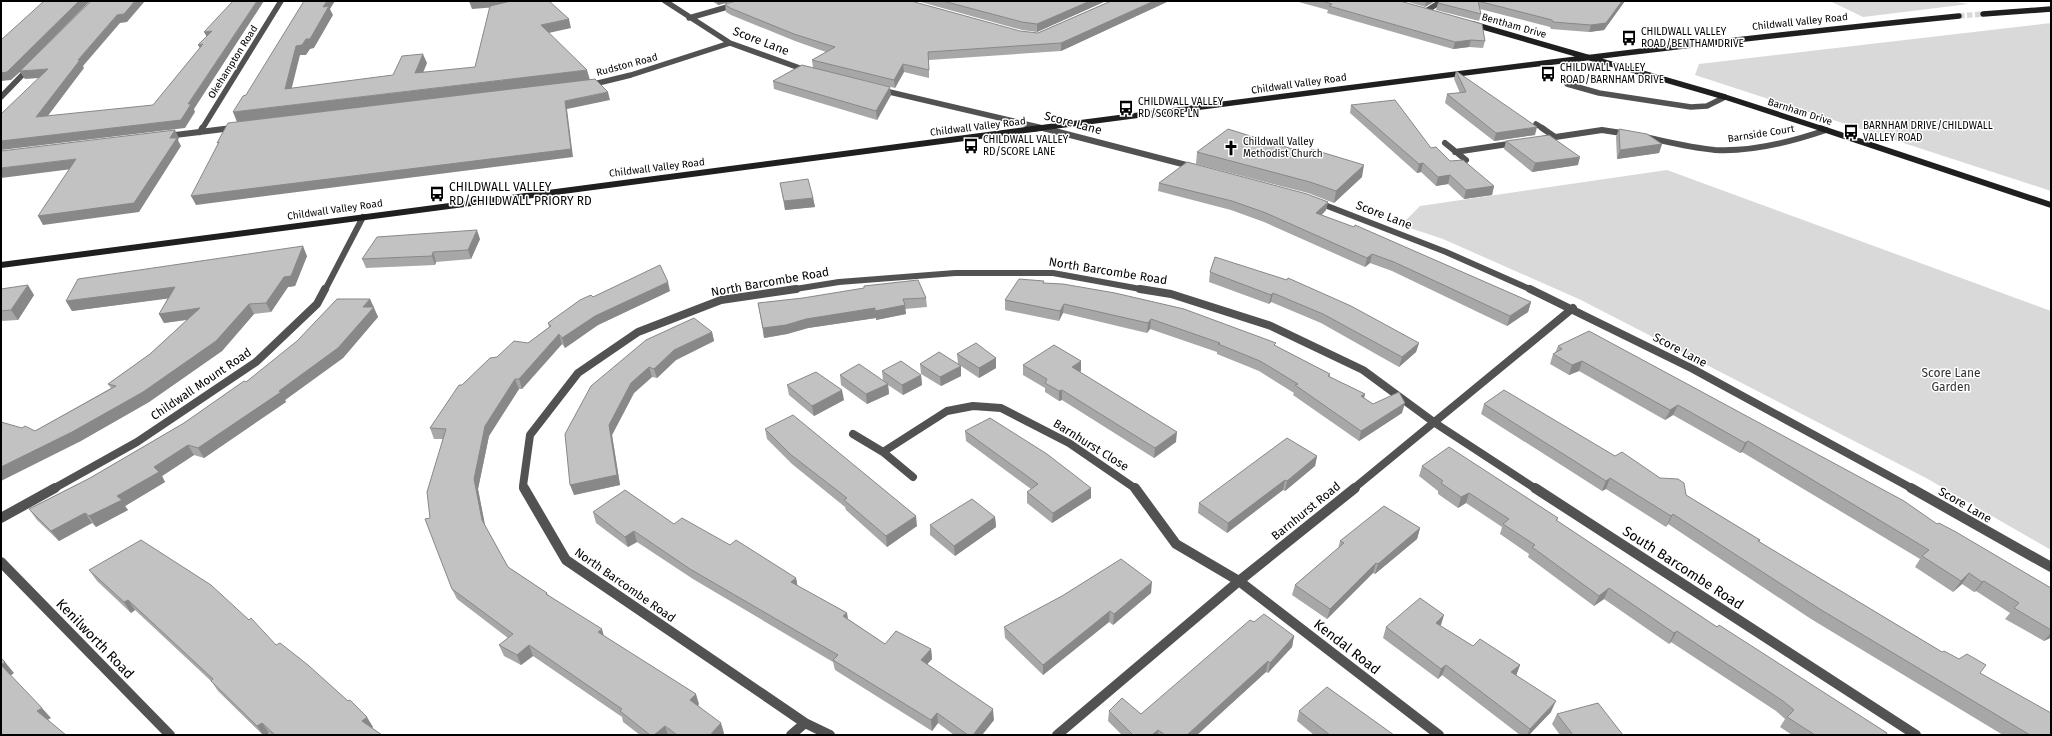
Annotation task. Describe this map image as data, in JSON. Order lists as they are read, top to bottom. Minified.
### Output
{"streets":{"main road":["Childwall Valley Road","Bentham Drive","Barnham Drive"],"street":["Score Lane","Okehampton Road","Rudston Road","Barnside Court","North Barcombe Road","Childwall Mount Road","Barnhurst Close","Barnhurst Road","South Barcombe Road","Kenilworth Road","Kendal Road"]},"crossings":[["Childwall Valley Road","Bentham Drive"],["Childwall Valley Road","Score Lane"],["Childwall Valley Road","Barnham Drive"],["Childwall Valley Road","Childwall Mount Road"],["Bentham Drive","Barnham Drive"],["Score Lane","Rudston Road"],["Score Lane","Barnhurst Road"],["Barnham Drive","Barnside Court"],["North Barcombe Road","Barnhurst Road"],["North Barcombe Road","South Barcombe Road"],["Barnhurst Close","Barnhurst Road"],["Barnhurst Close","Kendal Road"],["Barnhurst Road","South Barcombe Road"],["Barnhurst Road","Kendal Road"]],"parks":["Score Lane Garden"],"places":{"bus stop":["CHILDWALL VALLEY ROAD/BENTHAM DRIVE","CHILDWALL VALLEY ROAD/BARNHAM DRIVE","CHILDWALL VALLEY RD/SCORE LN","BARNHAM DRIVE/CHILDWALL VALLEY ROAD","CHILDWALL VALLEY RD/SCORE LANE","CHILDWALL VALLEY RD/CHILDWALL PRIORY RD"],"church":["Childwall Valley Methodist Church"]}}
